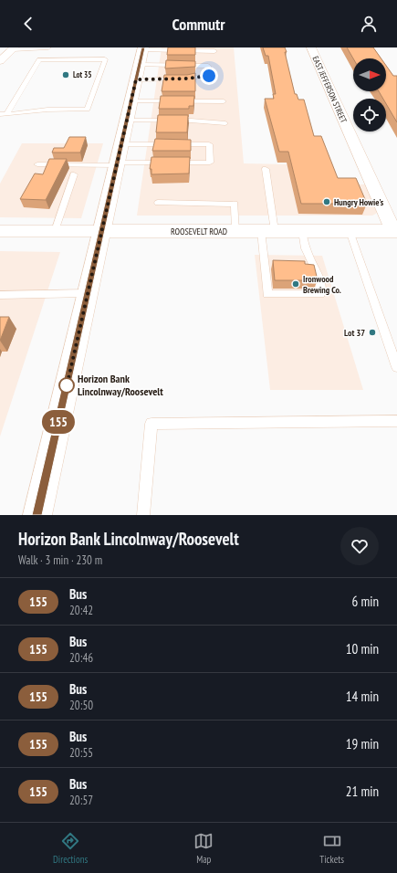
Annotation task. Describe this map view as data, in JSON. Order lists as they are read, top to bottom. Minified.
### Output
{"streets":{"main road":["ROOSEVELT ROAD"],"street":["EAST JEFFERSON STREET"]},"crossings":[["EAST JEFFERSON STREET","ROOSEVELT ROAD"]],"places":["Lot 35","Hungry Howie's","Ironwood Brewing Co.","Lot 37","Horizon Bank Lincolnway/Roosevelt"],"lines":["bus line 155"],"north":"right","page":{"header":"Commutr","on_map":"155","heading":["Horizon Bank Lincolnway/Roosevelt","Walk · 3 min · 230 m"],"list":[{"mark":"155","name":"Bus","note":"20:42","value":"6 min"},{"mark":"155","name":"Bus","note":"20:46","value":"10 min"},{"mark":"155","name":"Bus","note":"20:50","value":"14 min"},{"mark":"155","name":"Bus","note":"20:55","value":"19 min"},{"mark":"155","name":"Bus","note":"20:57","value":"21 min"}],"tabs":["Directions","Map","Tickets"]}}
